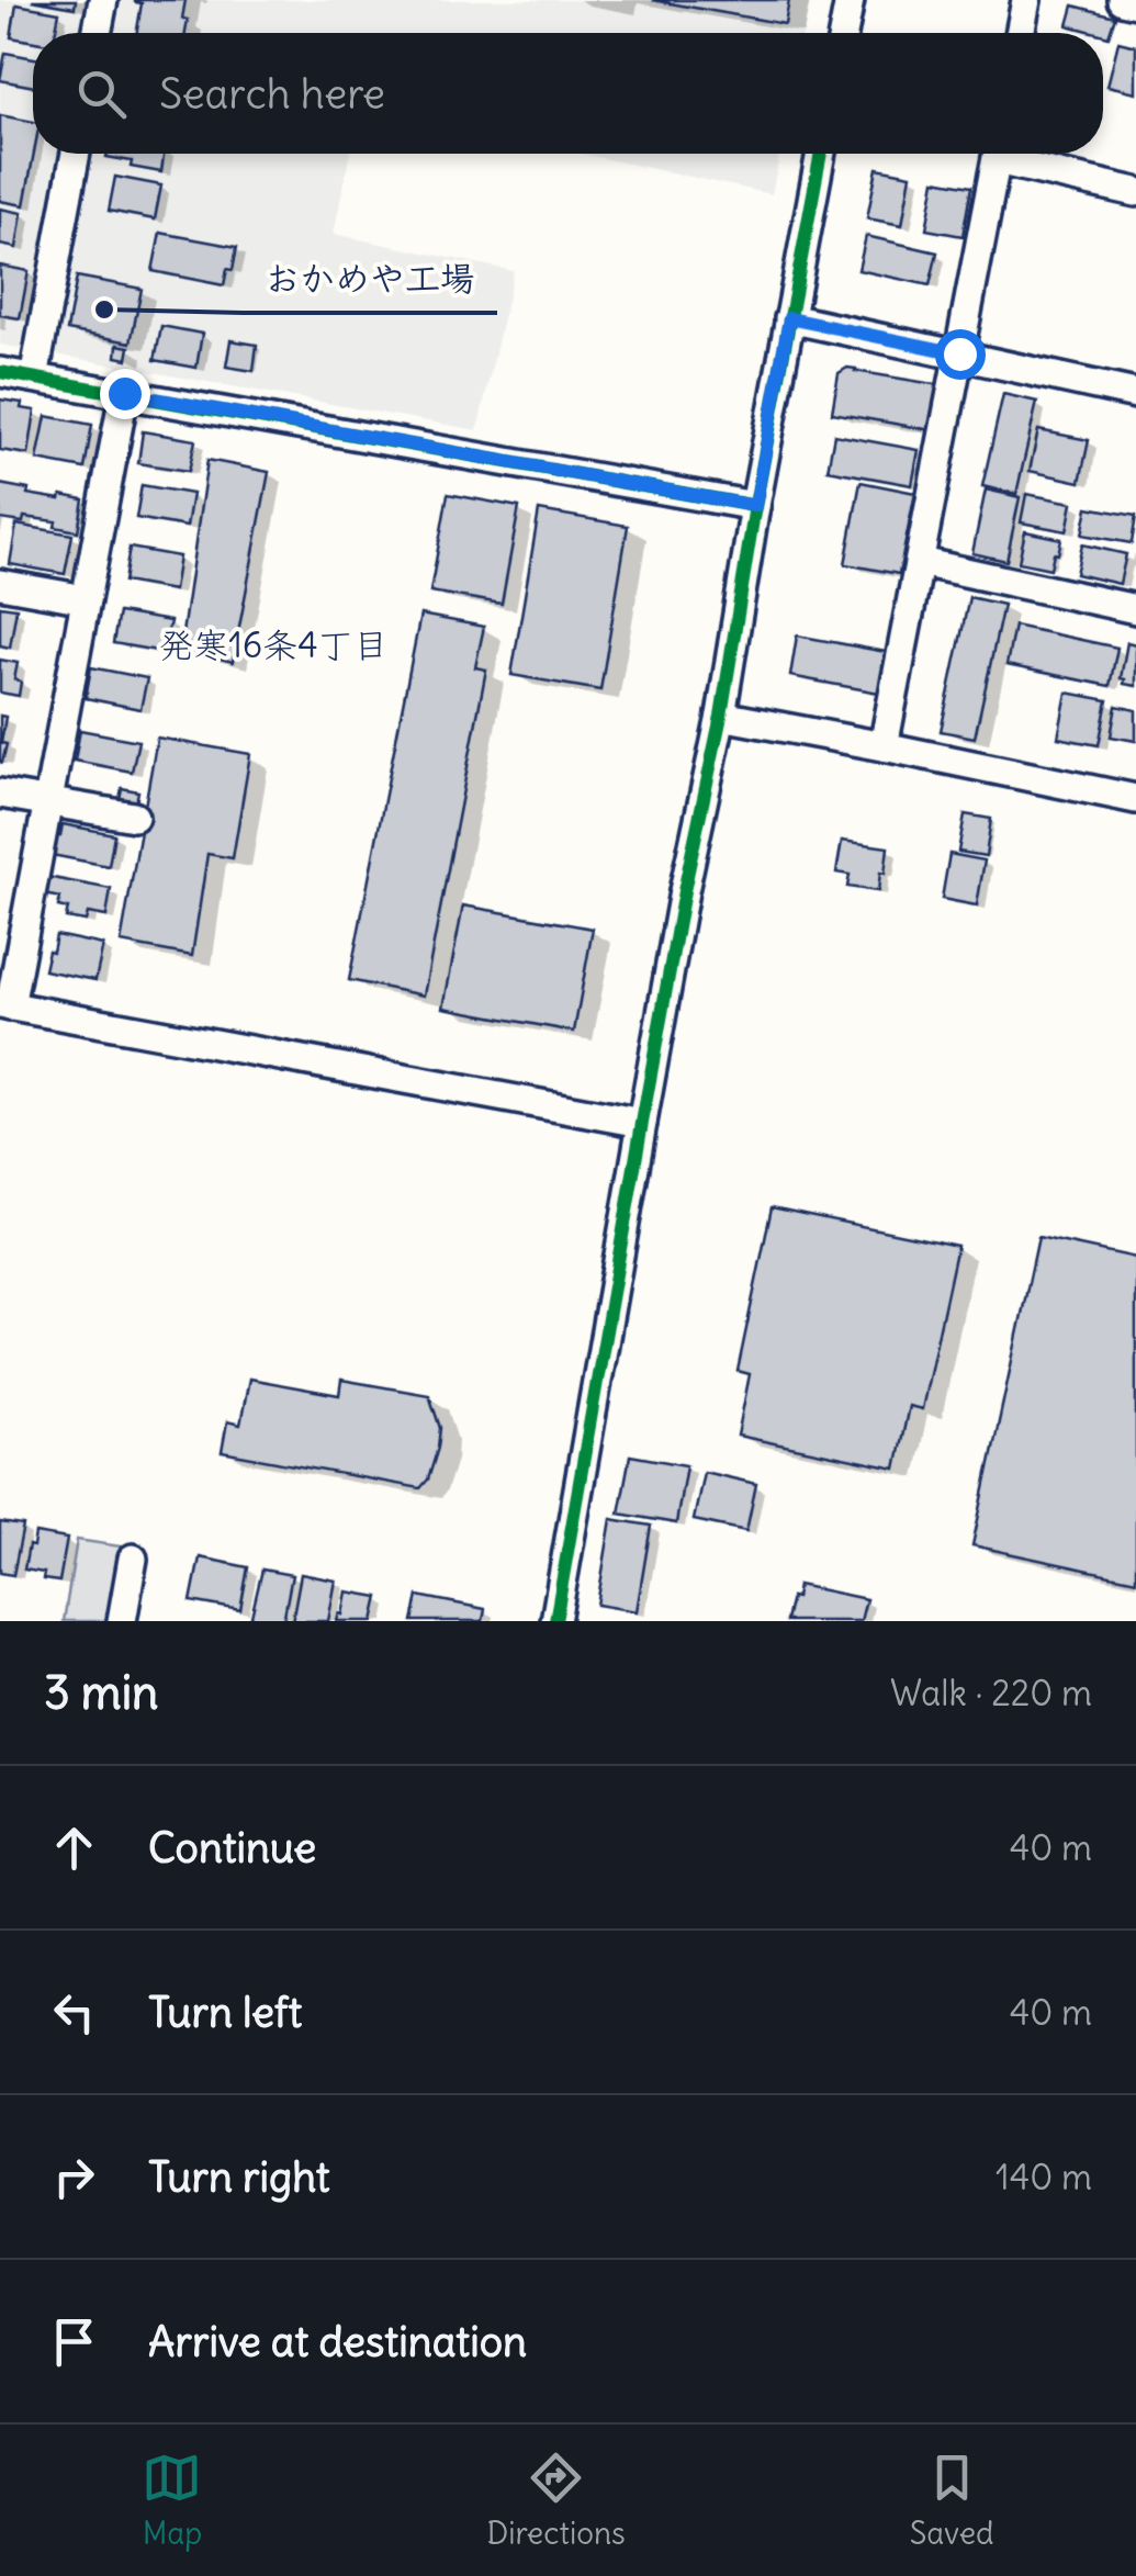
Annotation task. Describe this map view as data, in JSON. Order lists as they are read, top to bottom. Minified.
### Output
{"districts":["発寒16条4丁目"],"places":["おかめや工場"],"page":{"search":"Search here","heading":["3 min","Walk · 220 m"],"list":[["Continue","40 m"],["Turn left","40 m"],["Turn right","140 m"],"Arrive at destination"],"nav":["Map","Directions","Saved"]}}
